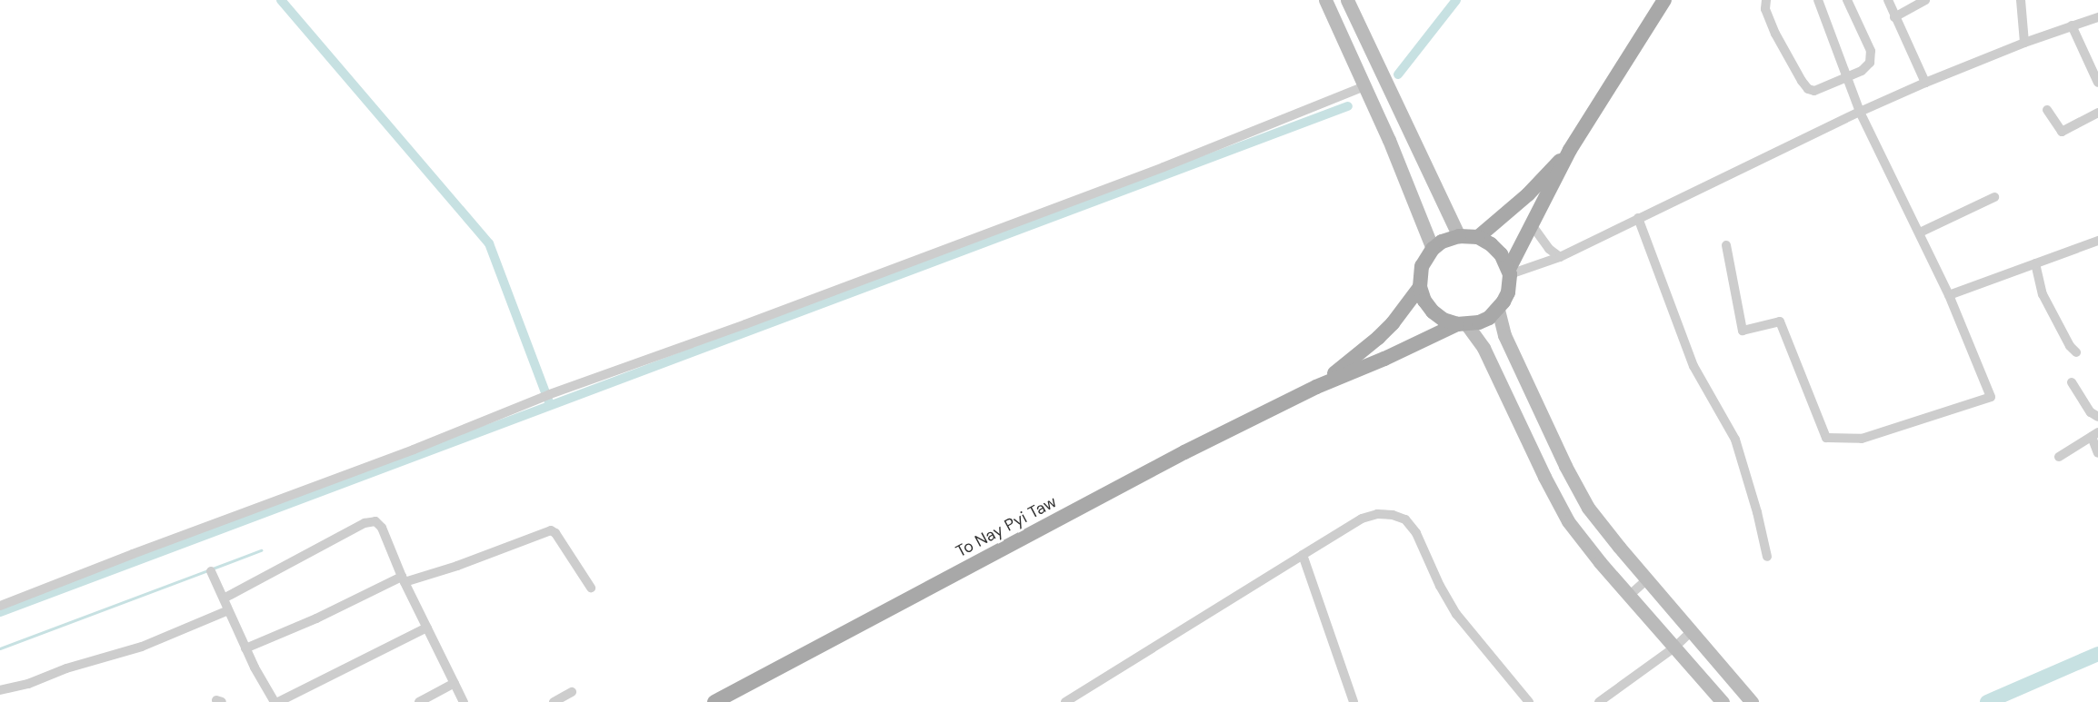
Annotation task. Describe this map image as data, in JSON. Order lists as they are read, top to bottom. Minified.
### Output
{"streets":{"main road":["To Nay Pyi Taw"]}}
